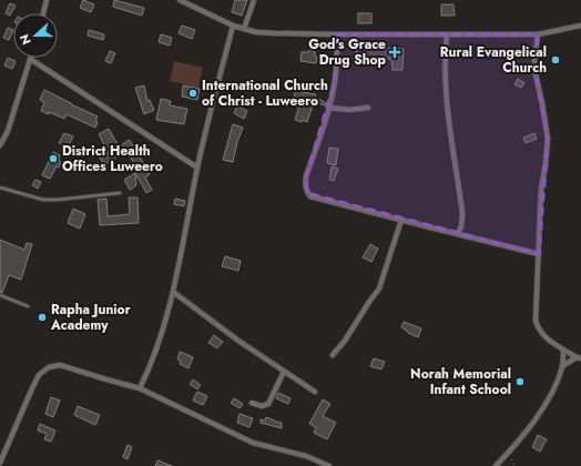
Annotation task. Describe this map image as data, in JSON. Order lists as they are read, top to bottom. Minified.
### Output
{"places":{"health":["God's Grace Drug Shop"],"other":["Rural Evangelical Church","International Church of Christ - Luweero","District Health Offices Luweero","Rapha Junior Academy","Norah Memorial Infant School"]},"north":"left"}
